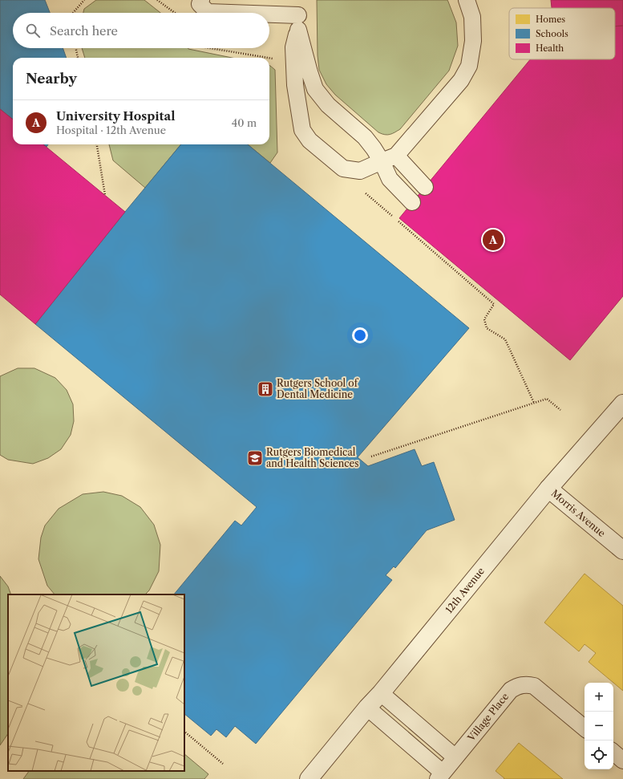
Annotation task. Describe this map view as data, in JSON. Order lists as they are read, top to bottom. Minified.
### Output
{"streets":{"street":["Morris Avenue","12th Avenue"],"lane":["Village Place"]},"crossings":[["Morris Avenue","12th Avenue"],["12th Avenue","Village Place"]],"places":{"building":["Rutgers School of Dental Medicine"],"school or university":["Rutgers Biomedical and Health Sciences"]},"legend":["Homes","Schools","Health"],"page":{"search":"Search here","heading":"Nearby","list":[{"mark":"A","name":"University Hospital","note":"Hospital · 12th Avenue","value":"40 m"}],"pins":"A","map_buttons":["+","−"]}}
